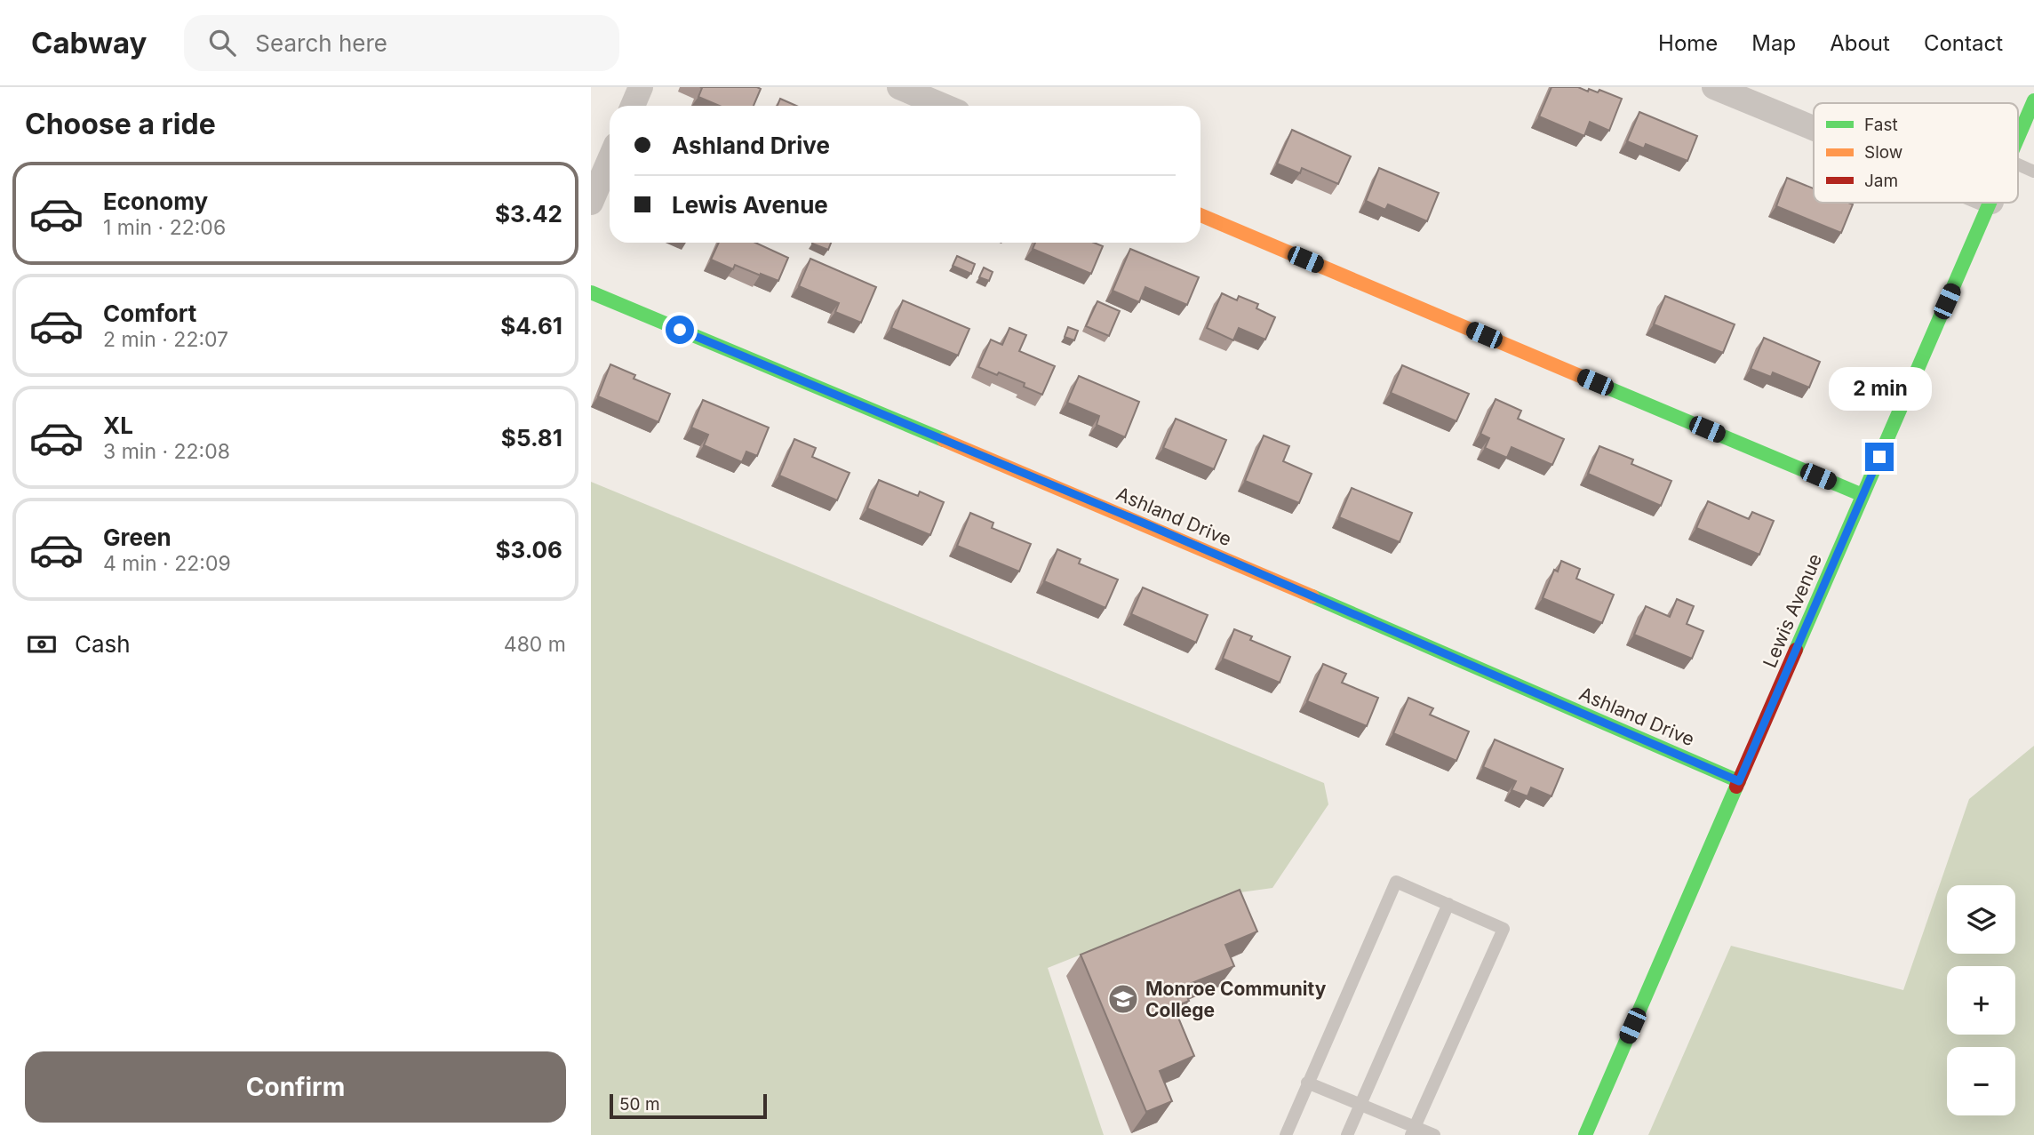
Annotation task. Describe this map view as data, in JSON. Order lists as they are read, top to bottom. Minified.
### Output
{"streets":{"street":["Ashland Drive","Lewis Avenue"]},"crossings":[["Ashland Drive","Lewis Avenue"]],"places":{"school or university":["Monroe Community College"]},"legend":["Fast","Slow","Jam"],"scale_bar":"50 m","page":{"header":"Cabway","search":"Search here","nav":["Home","Map","About","Contact"],"heading":"Choose a ride","banner":["Ashland Drive","Lewis Avenue"],"list":[{"name":"Economy","note":"1 min · 22:06","value":"$3.42"},{"name":"Comfort","note":"2 min · 22:07","value":"$4.61"},{"name":"XL","note":"3 min · 22:08","value":"$5.81"},{"name":"Green","note":"4 min · 22:09","value":"$3.06"}],"bubble":"2 min","pay":["Cash","480 m"],"map_buttons":["+","−"],"buttons":"Confirm","scale":"50 m"}}
